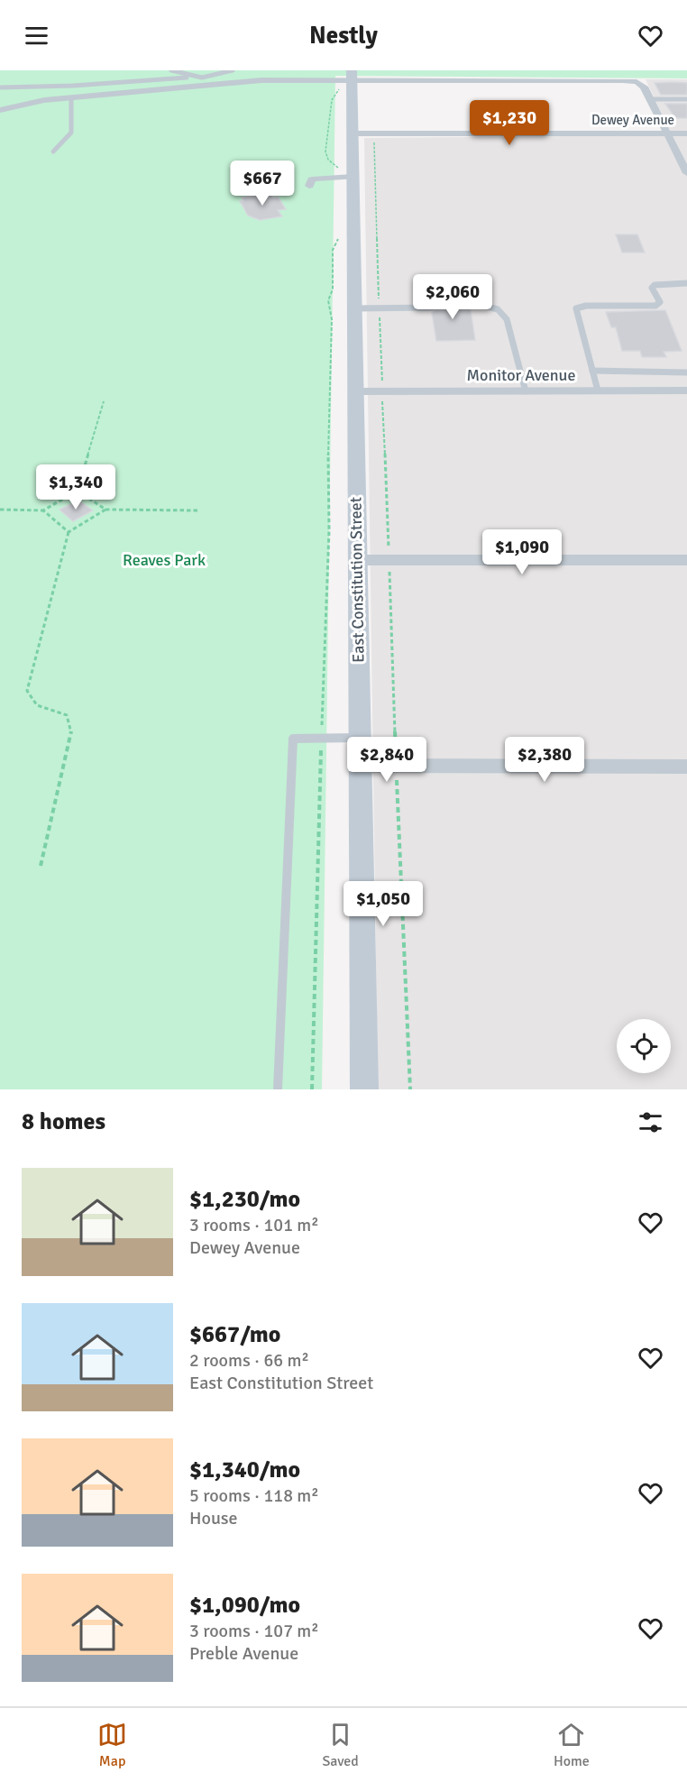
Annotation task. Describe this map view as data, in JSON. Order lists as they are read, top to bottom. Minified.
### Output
{"streets":{"main road":["East Constitution Street"],"street":["Dewey Avenue","Monitor Avenue"]},"crossings":[["Dewey Avenue","East Constitution Street"],["Monitor Avenue","East Constitution Street"]],"parks":["Reaves Park"],"page":{"header":"Nestly","price":["$1,230","$667","$2,060","$1,340","$1,090","$2,840","$2,380","$1,050"],"heading":"8 homes","list":[{"name":"$1,230/mo","note":"3 rooms · 101 m² · Dewey Avenue"},{"name":"$667/mo","note":"2 rooms · 66 m² · East Constitution Street"},{"name":"$1,340/mo","note":"5 rooms · 118 m² · House"},{"name":"$1,090/mo","note":"3 rooms · 107 m² · Preble Avenue"}],"tabs":["Map","Saved","Home"]}}
